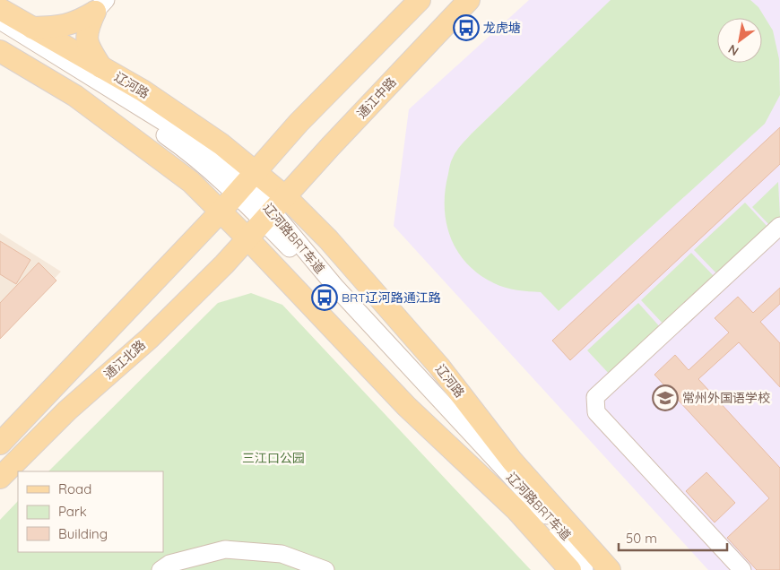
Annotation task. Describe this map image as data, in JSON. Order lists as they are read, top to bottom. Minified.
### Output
{"streets":{"main road":["辽河路","通江中路","通江北路"],"lane":["辽河路BRT车道"]},"crossings":[["辽河路","通江中路"],["辽河路","辽河路BRT车道"],["通江中路","辽河路BRT车道"],["通江中路","通江北路"]],"parks":["三江口公园"],"places":{"bus stop":["龙虎塘","BRT辽河路通江路"],"school or university":["常州外国语学校"]},"legend":["Road","Park","Building"],"scale_bar":"50 m","north":"bottom left"}
